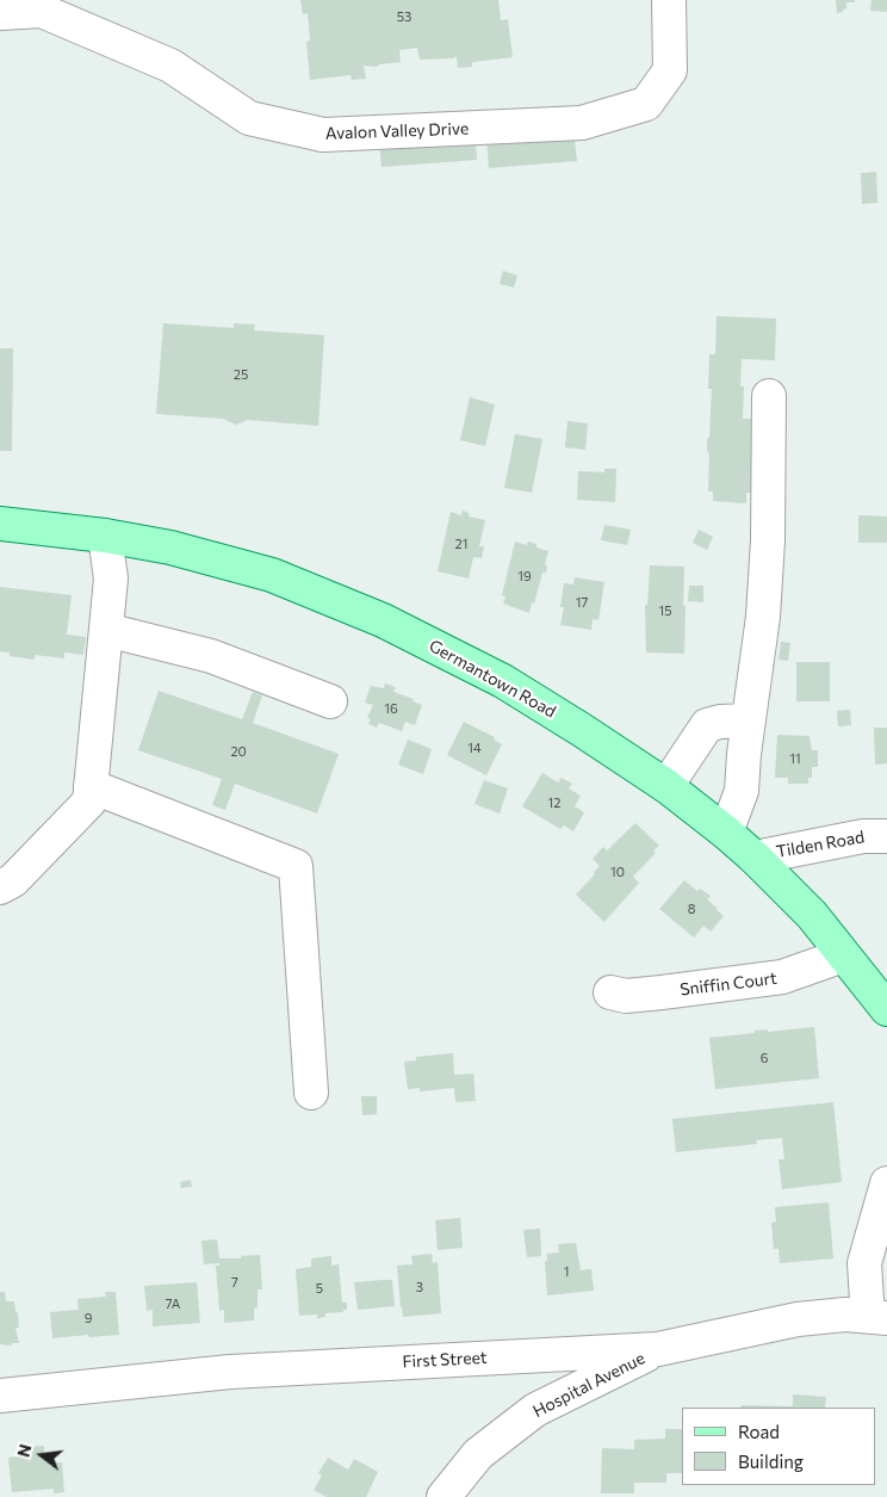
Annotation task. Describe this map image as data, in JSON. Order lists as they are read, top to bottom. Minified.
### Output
{"streets":{"main road":["Germantown Road"],"street":["Avalon Valley Drive","Tilden Road","Sniffin Court","First Street","Hospital Avenue"]},"crossings":[["Germantown Road","Tilden Road"],["Germantown Road","Sniffin Court"],["First Street","Hospital Avenue"]],"house_numbers":["53","25","21","19","17","15","16","14","20","11","12","10","8","6","1","7","3","5","7A","9"],"legend":["Road","Building"],"north":"left"}
